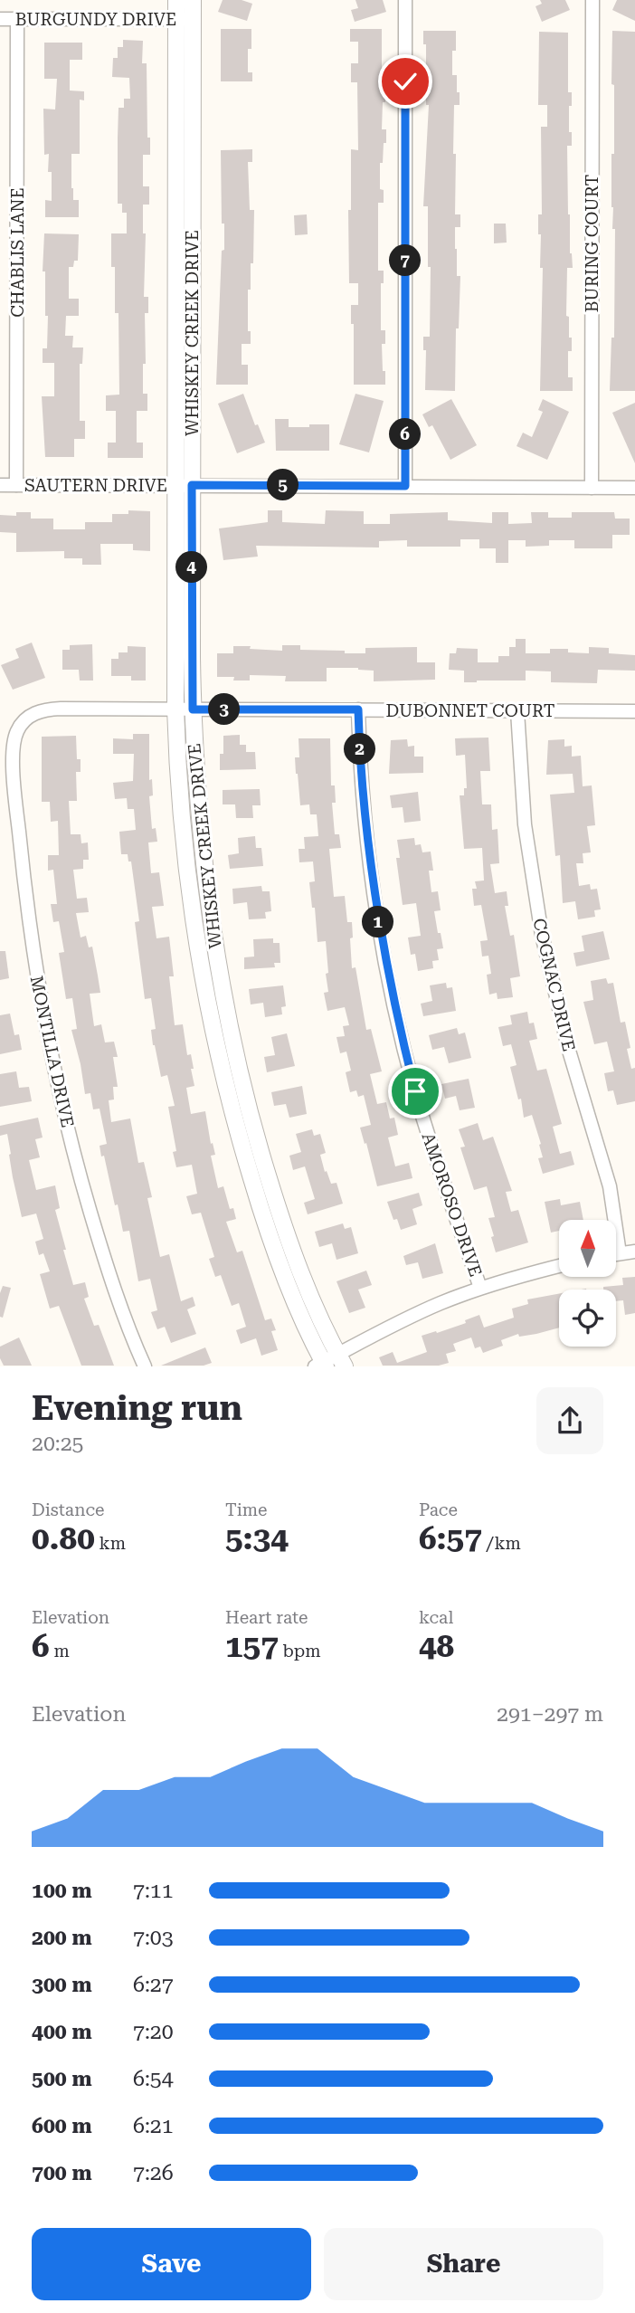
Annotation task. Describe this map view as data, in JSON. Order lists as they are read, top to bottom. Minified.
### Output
{"streets":{"street":["BURGUNDY DRIVE","BURING COURT","CHABLIS LANE","WHISKEY CREEK DRIVE","SAUTERN DRIVE","DUBONNET COURT","COGNAC DRIVE","MONTILLA DRIVE","AMOROSO DRIVE"]},"crossings":[["BURGUNDY DRIVE","CHABLIS LANE"],["BURGUNDY DRIVE","WHISKEY CREEK DRIVE"],["BURING COURT","SAUTERN DRIVE"],["CHABLIS LANE","SAUTERN DRIVE"],["WHISKEY CREEK DRIVE","SAUTERN DRIVE"],["WHISKEY CREEK DRIVE","DUBONNET COURT"],["DUBONNET COURT","COGNAC DRIVE"],["DUBONNET COURT","MONTILLA DRIVE"],["DUBONNET COURT","AMOROSO DRIVE"]],"north":"top","page":{"pins":["7","6","5","4","3","2","1"],"heading":["Evening run","20:25"],"stats":[["Distance","0.80 km"],["Time","5:34"],["Pace","6:57 /km"],["Elevation","6 m"],["Heart rate","157 bpm"],["kcal","48"]],"chart":["Elevation","291–297 m"],"list":[{"name":"100 m","note":"7:11"},{"name":"200 m","note":"7:03"},{"name":"300 m","note":"6:27"},{"name":"400 m","note":"7:20"},{"name":"500 m","note":"6:54"},{"name":"600 m","note":"6:21"},{"name":"700 m","note":"7:26"}],"buttons":["Save","Share"]}}
